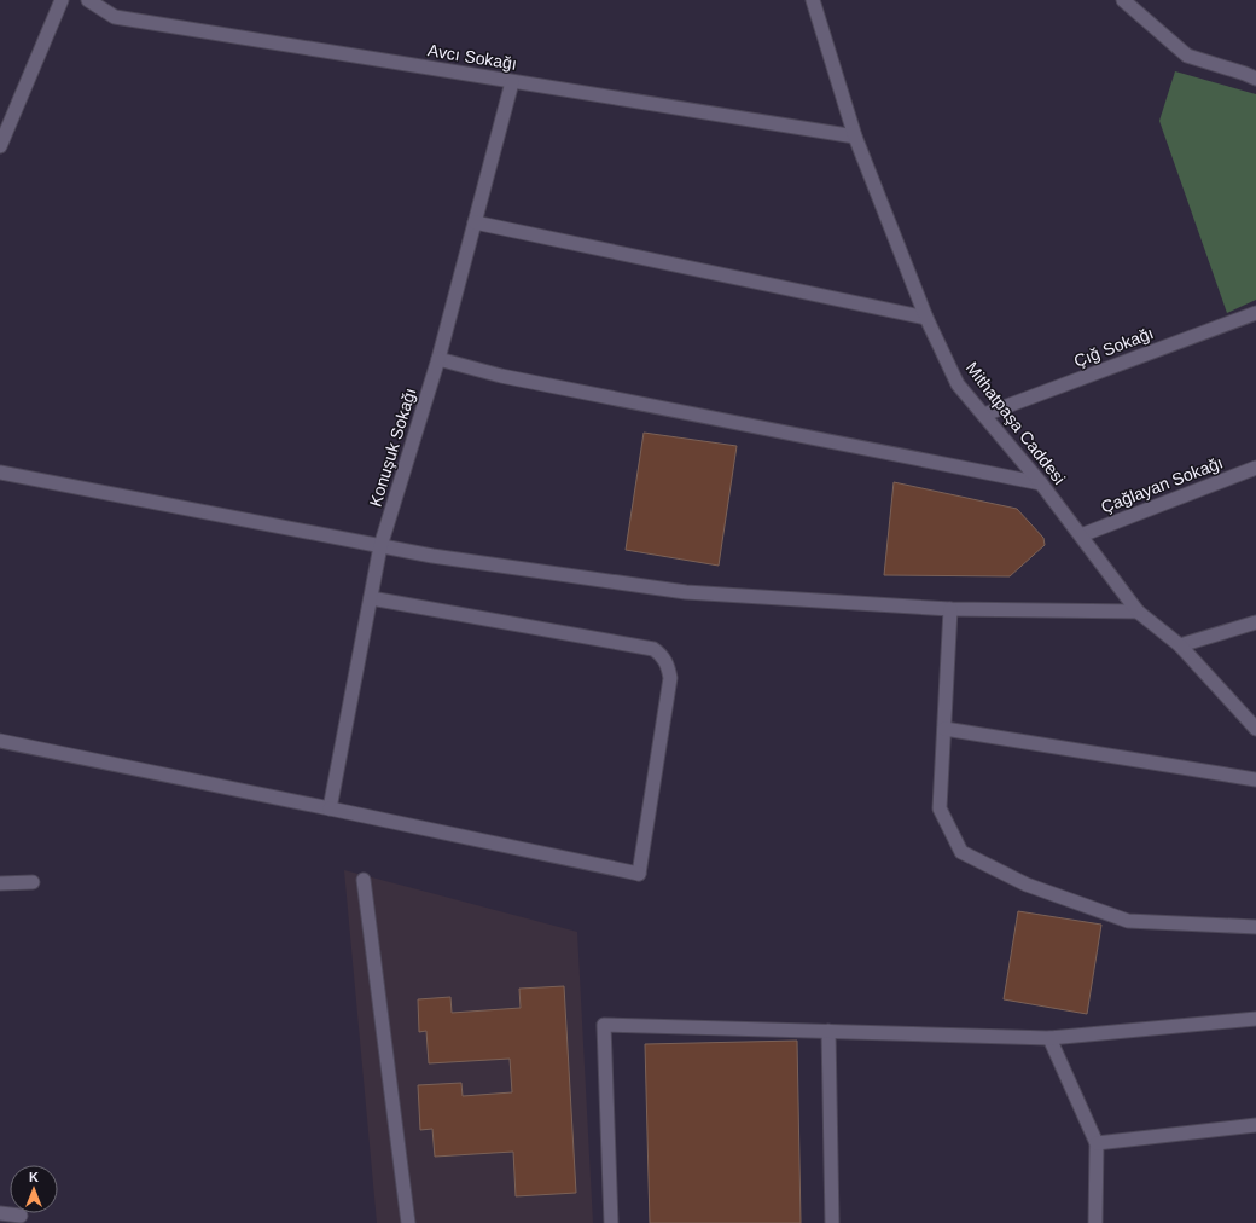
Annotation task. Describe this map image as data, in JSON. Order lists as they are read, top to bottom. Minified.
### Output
{"streets":{"street":["Avcı Sokağı","Çığ Sokağı","Mithatpaşa Caddesi","Konuşuk Sokağı","Çağlayan Sokağı"]},"crossings":[["Avcı Sokağı","Mithatpaşa Caddesi"],["Avcı Sokağı","Konuşuk Sokağı"],["Çığ Sokağı","Mithatpaşa Caddesi"],["Mithatpaşa Caddesi","Çağlayan Sokağı"]],"north":"top"}
